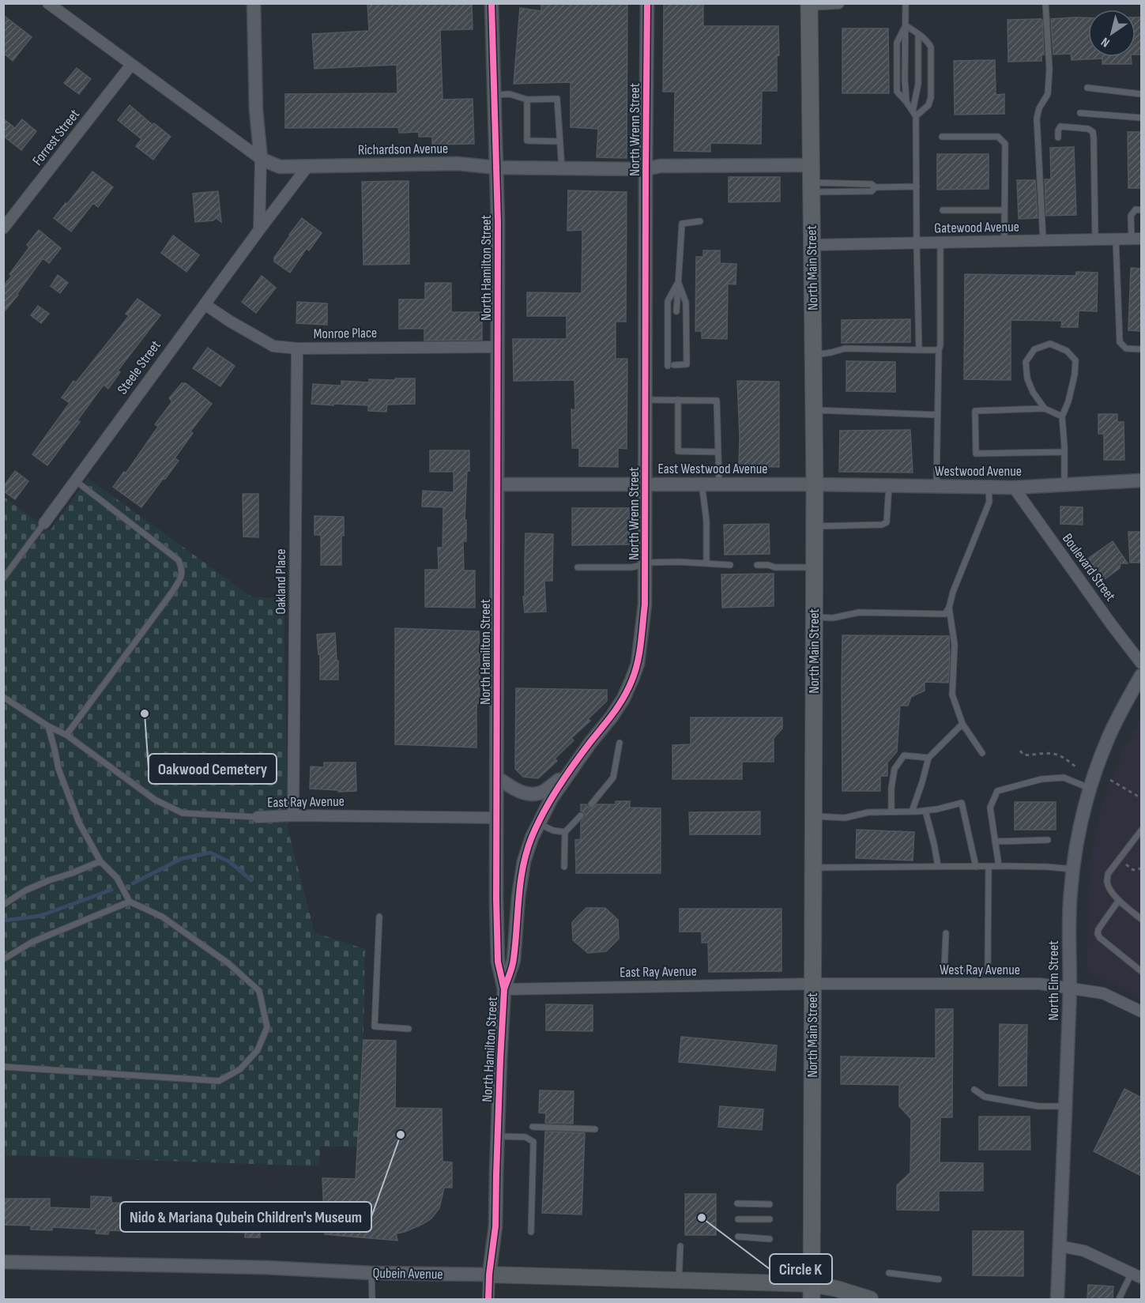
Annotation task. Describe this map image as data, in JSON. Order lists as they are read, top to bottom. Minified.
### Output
{"streets":{"main road":["North Main Street","Qubein Avenue"],"street":["North Wrenn Street","Forrest Street","Richardson Avenue","Gatewood Avenue","North Hamilton Street","Monroe Place","Steele Street","East Westwood Avenue","Westwood Avenue","Boulevard Street","Oakland Place","East Ray Avenue","West Ray Avenue","North Elm Street"]},"crossings":[["North Wrenn Street","Richardson Avenue"],["North Wrenn Street","North Hamilton Street"],["North Wrenn Street","East Westwood Avenue"],["North Wrenn Street","East Ray Avenue"],["Forrest Street","Richardson Avenue"],["Richardson Avenue","North Hamilton Street"],["Richardson Avenue","North Main Street"],["Richardson Avenue","Steele Street"],["Gatewood Avenue","North Main Street"],["North Hamilton Street","Monroe Place"],["North Hamilton Street","East Westwood Avenue"],["North Hamilton Street","East Ray Avenue"],["North Hamilton Street","Qubein Avenue"],["North Main Street","East Westwood Avenue"],["North Main Street","Westwood Avenue"],["North Main Street","East Ray Avenue"],["North Main Street","West Ray Avenue"],["North Main Street","Qubein Avenue"],["Monroe Place","Steele Street"],["Monroe Place","Oakland Place"],["East Westwood Avenue","Westwood Avenue"],["Westwood Avenue","Boulevard Street"],["Oakland Place","East Ray Avenue"],["East Ray Avenue","West Ray Avenue"],["West Ray Avenue","North Elm Street"]],"places":["Oakwood Cemetery","Nido & Mariana Qubein Children's Museum","Circle K"],"north":"bottom left"}
